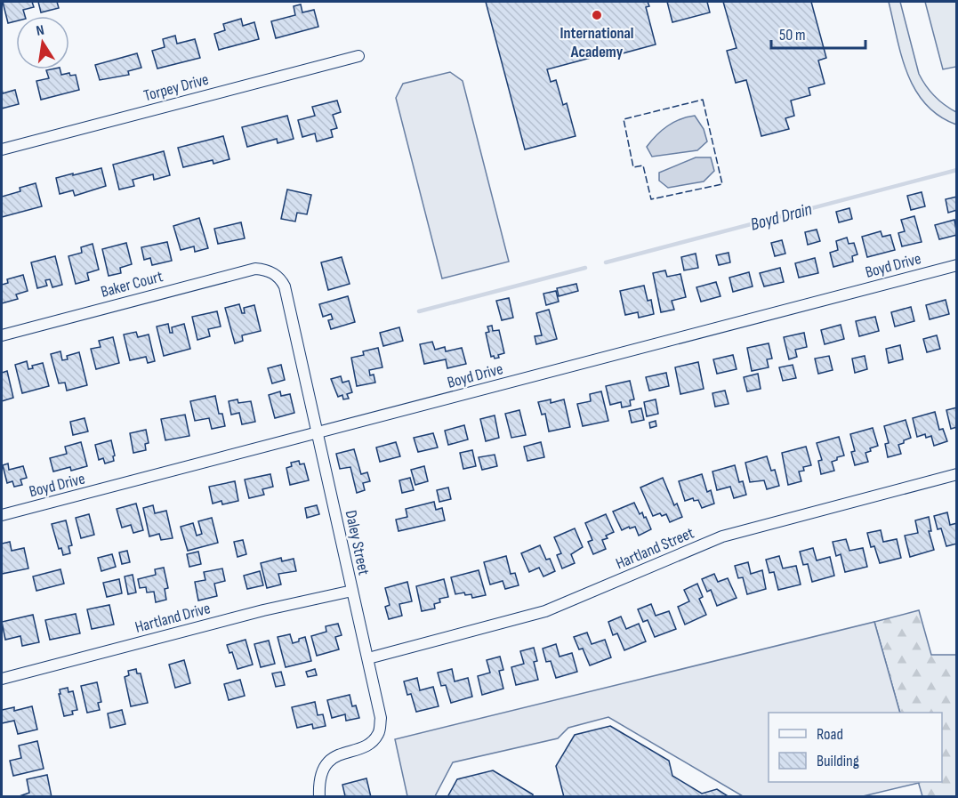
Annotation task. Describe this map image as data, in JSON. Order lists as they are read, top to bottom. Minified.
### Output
{"streets":{"street":["Torpey Drive","Boyd Drive","Baker Court","Daley Street","Hartland Street","Hartland Drive"]},"crossings":[["Boyd Drive","Daley Street"],["Baker Court","Daley Street"],["Daley Street","Hartland Street"],["Daley Street","Hartland Drive"]],"water":["Boyd Drain"],"places":["International Academy"],"legend":["Road","Building"],"scale_bar":"50 m","north":"top"}
